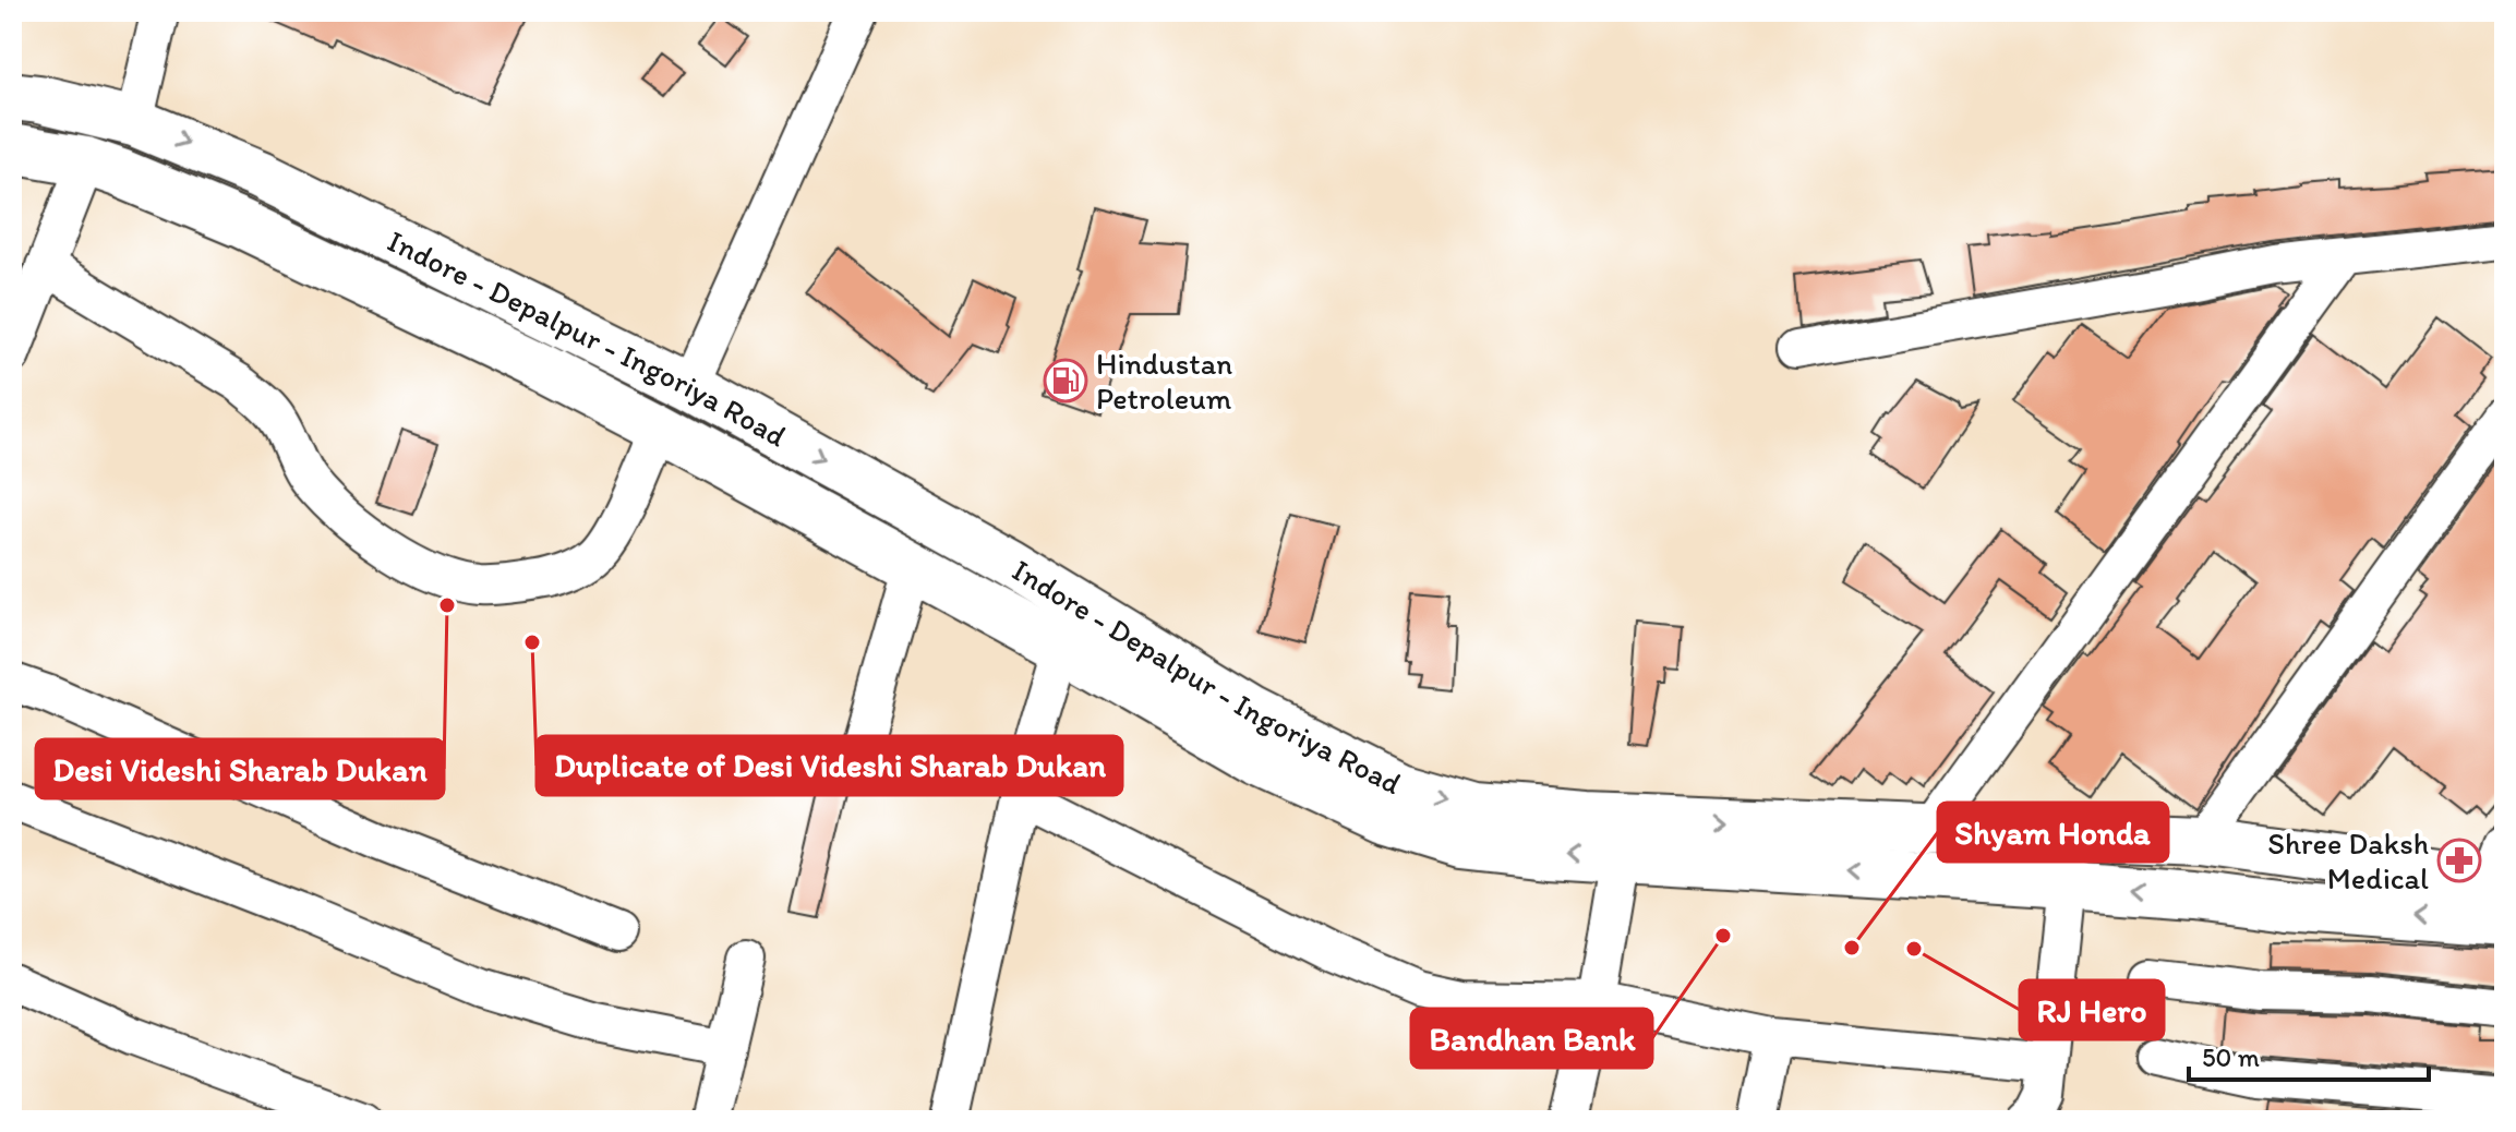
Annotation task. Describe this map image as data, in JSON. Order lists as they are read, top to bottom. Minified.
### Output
{"streets":{"main road":["Indore - Depalpur - Ingoriya Road"]},"places":{"fuel station":["Hindustan Petroleum"],"other":["Desi Videshi Sharab Dukan","Duplicate of Desi Videshi Sharab Dukan","Bandhan Bank","Shyam Honda","RJ Hero"],"pharmacy":["Shree Daksh Medical"]},"scale_bar":"50 m"}
